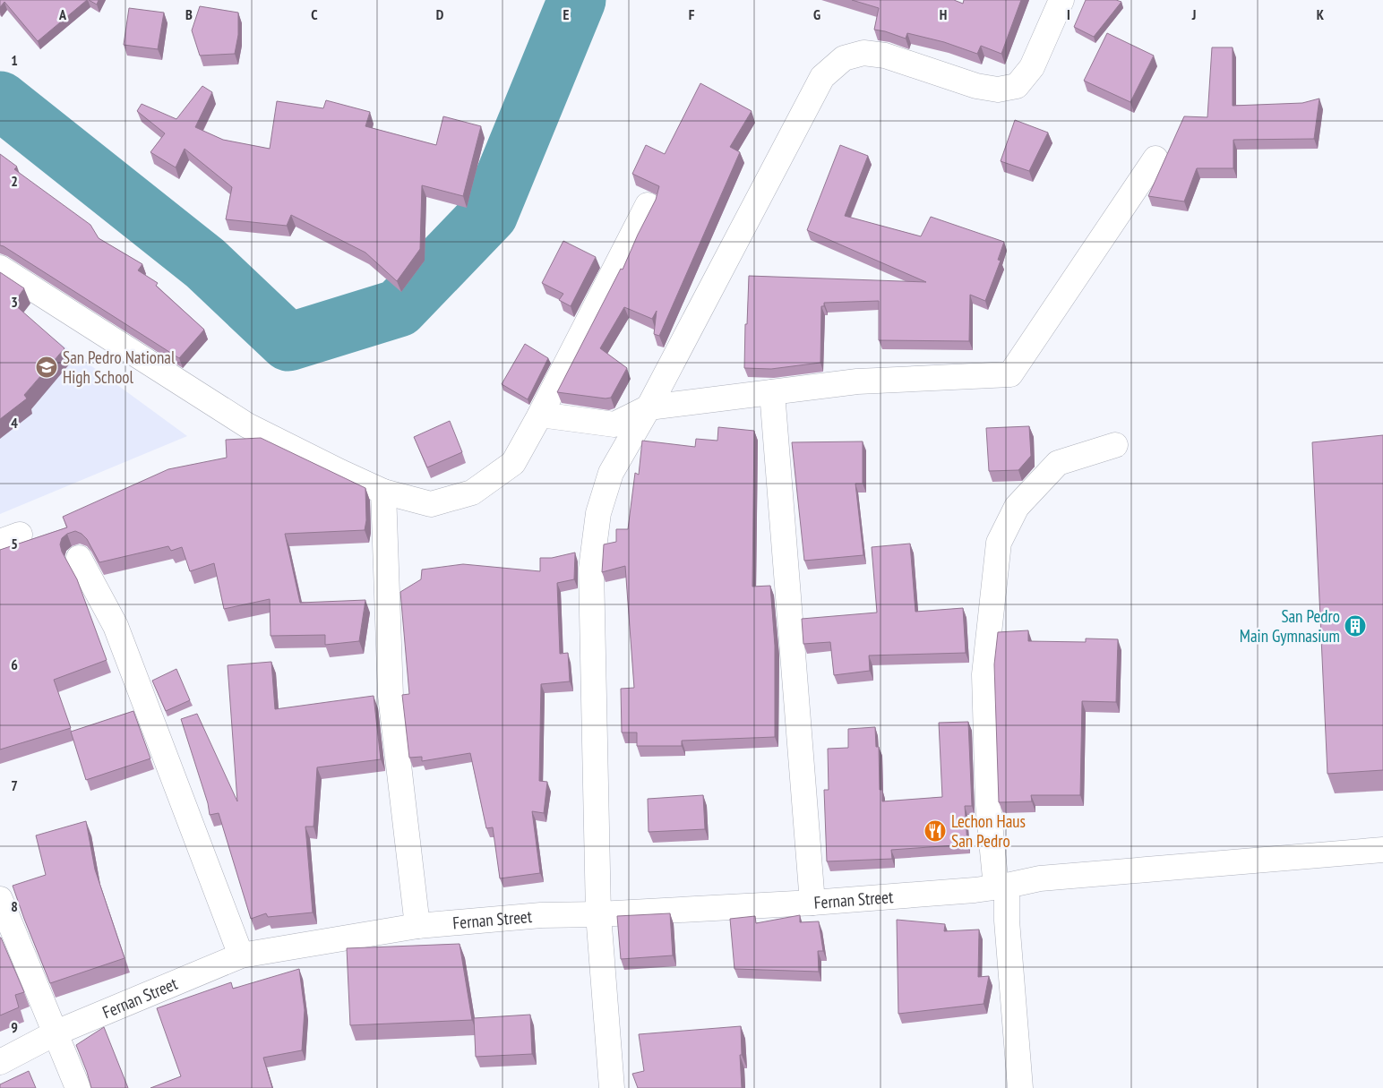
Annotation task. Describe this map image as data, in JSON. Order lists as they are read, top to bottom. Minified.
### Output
{"streets":{"street":["Fernan Street"]},"places":{"school or university":["San Pedro National High School"],"building":["San Pedro Main Gymnasium"],"restaurant":["Lechon Haus San Pedro"]},"grid":{"columns":["A","B","C","D","E","F","G","H","I","J","K"],"rows":["1","2","3","4","5","6","7","8","9"]}}
